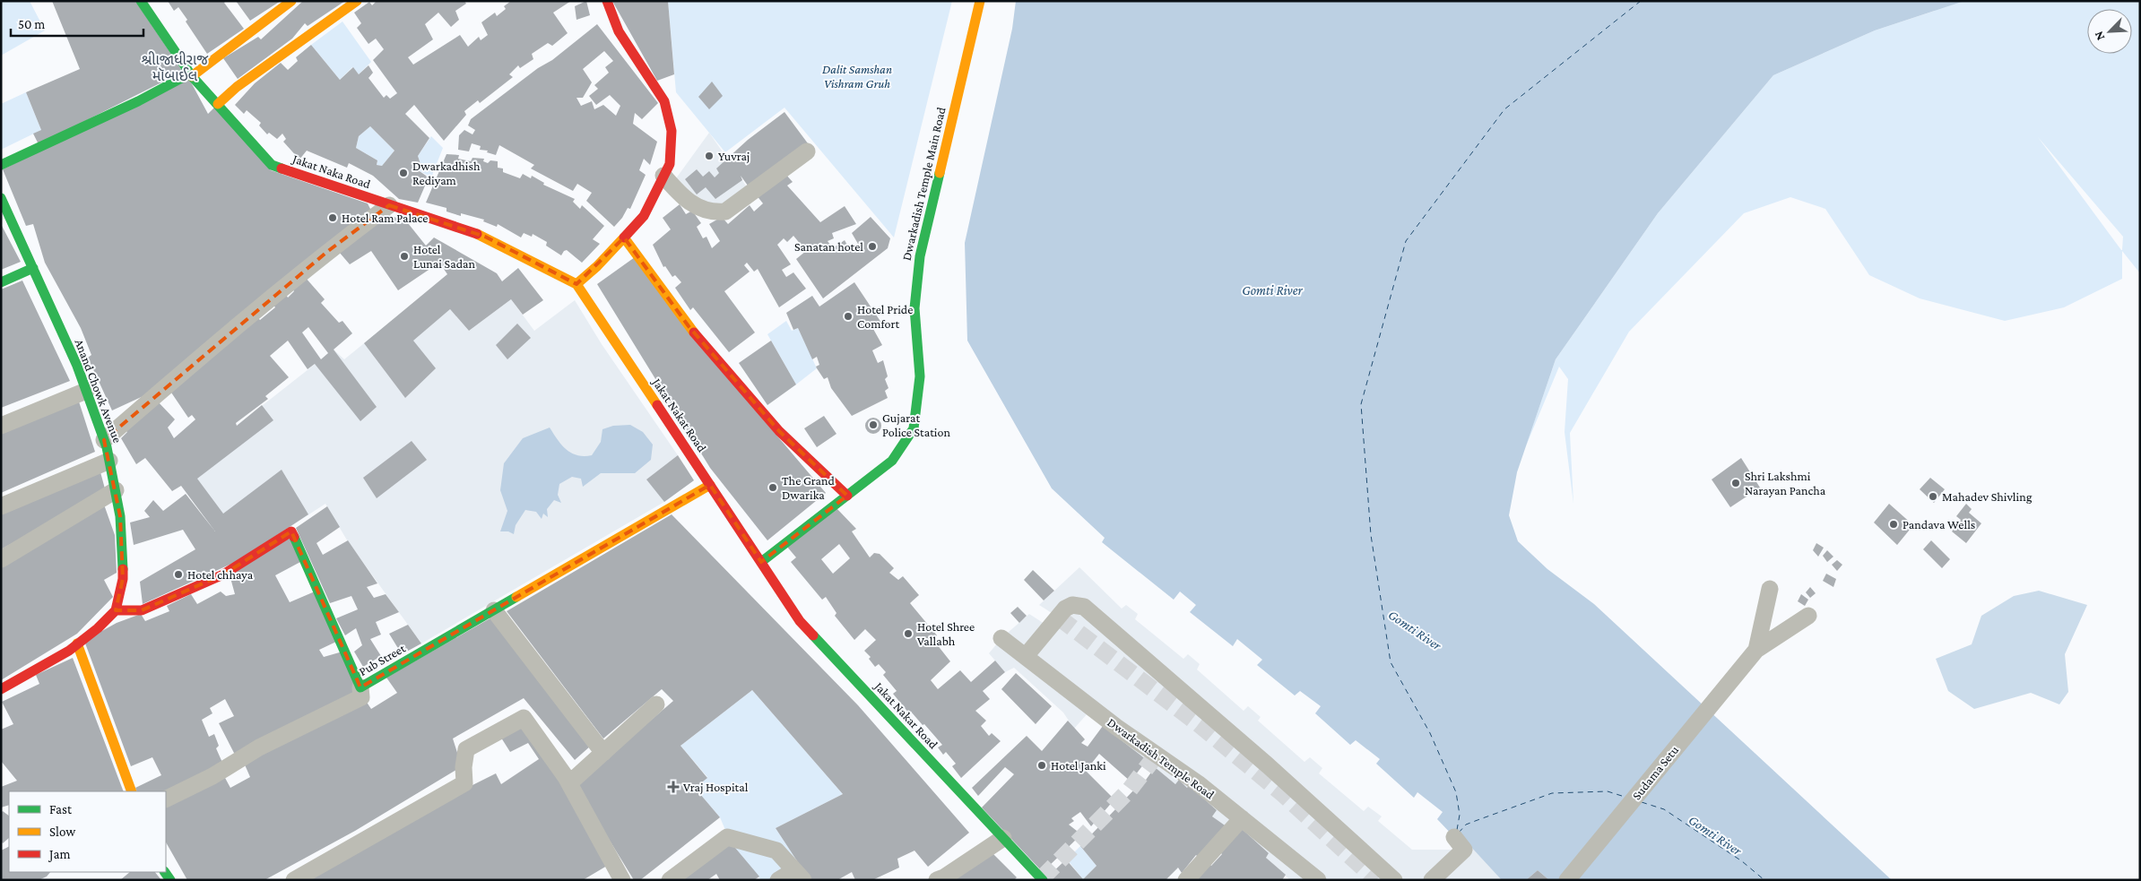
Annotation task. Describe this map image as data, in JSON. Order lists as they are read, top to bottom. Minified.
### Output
{"streets":{"main road":["Jakat Naka Road","Dwarkadish Temple Main Road","Anand Chowk Avenue","Jakat Nakat Road","Pub Street","Jakat Nakar Road"],"street":["Dwarkadish Temple Road","Sudama Setu"]},"crossings":[["Jakat Naka Road","Jakat Nakat Road"],["Anand Chowk Avenue","Pub Street"],["Jakat Nakat Road","Pub Street"],["Jakat Nakat Road","Jakat Nakar Road"]],"districts":["શ્રીાજાધીરાજ મૉબાઈલ"],"water":["Gomti River"],"parks":["Dalit Samshan Vishram Gruh"],"places":{"other":["Yuvraj","Dwarkadhish Rediyam","Hotel Ram Palace","Sanatan hotel","Hotel Lunai Sadan","Hotel Pride Comfort","Gujarat Police Station","Shri Lakshmi Narayan Pancha","The Grand Dwarika","Mahadev Shivling","Pandava Wells","Hotel chhaya","Hotel Shree Vallabh","Hotel Janki"],"health":["Vraj Hospital"]},"legend":["Fast","Slow","Jam"],"scale_bar":"50 m","north":"bottom left"}
